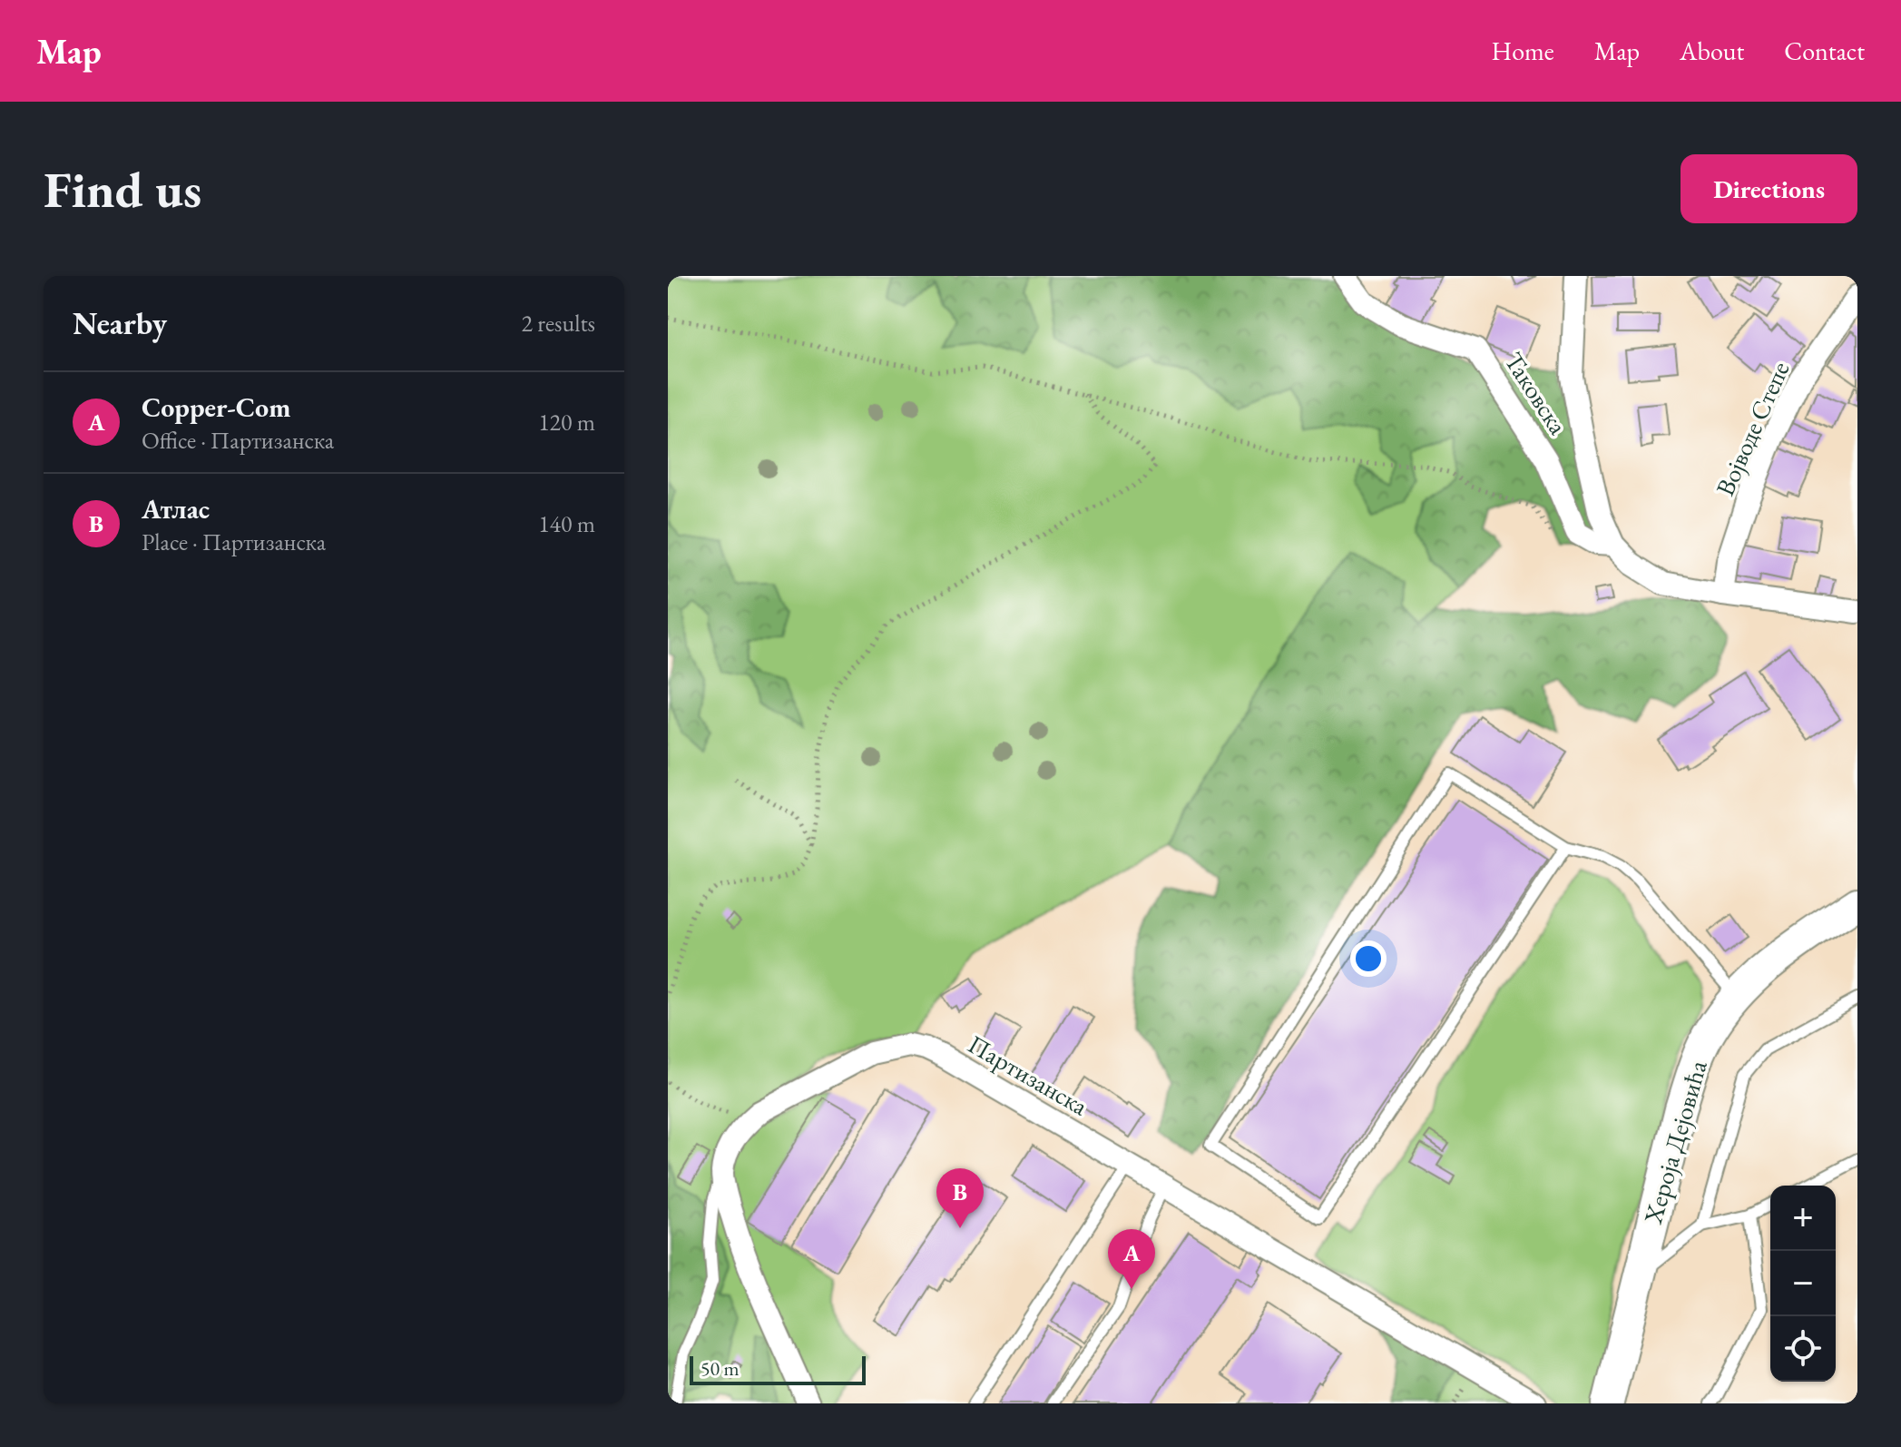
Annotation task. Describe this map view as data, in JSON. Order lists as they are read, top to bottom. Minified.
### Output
{"streets":{"street":["Таковска","Војводе Степе","Партизанска","Хероја Дејовића"]},"scale_bar":"50 m","page":{"header":"Map","nav":["Home","Map","About","Contact"],"buttons":"Directions","title":"Find us","heading":["Nearby","2 results"],"list":[{"mark":"A","name":"Copper-Com","note":"Office · Партизанска","value":"120 m"},{"mark":"B","name":"Атлас","note":"Place · Партизанска","value":"140 m"}],"pins":["B","A"],"map_buttons":["+","−"],"scale":"50 m"}}
